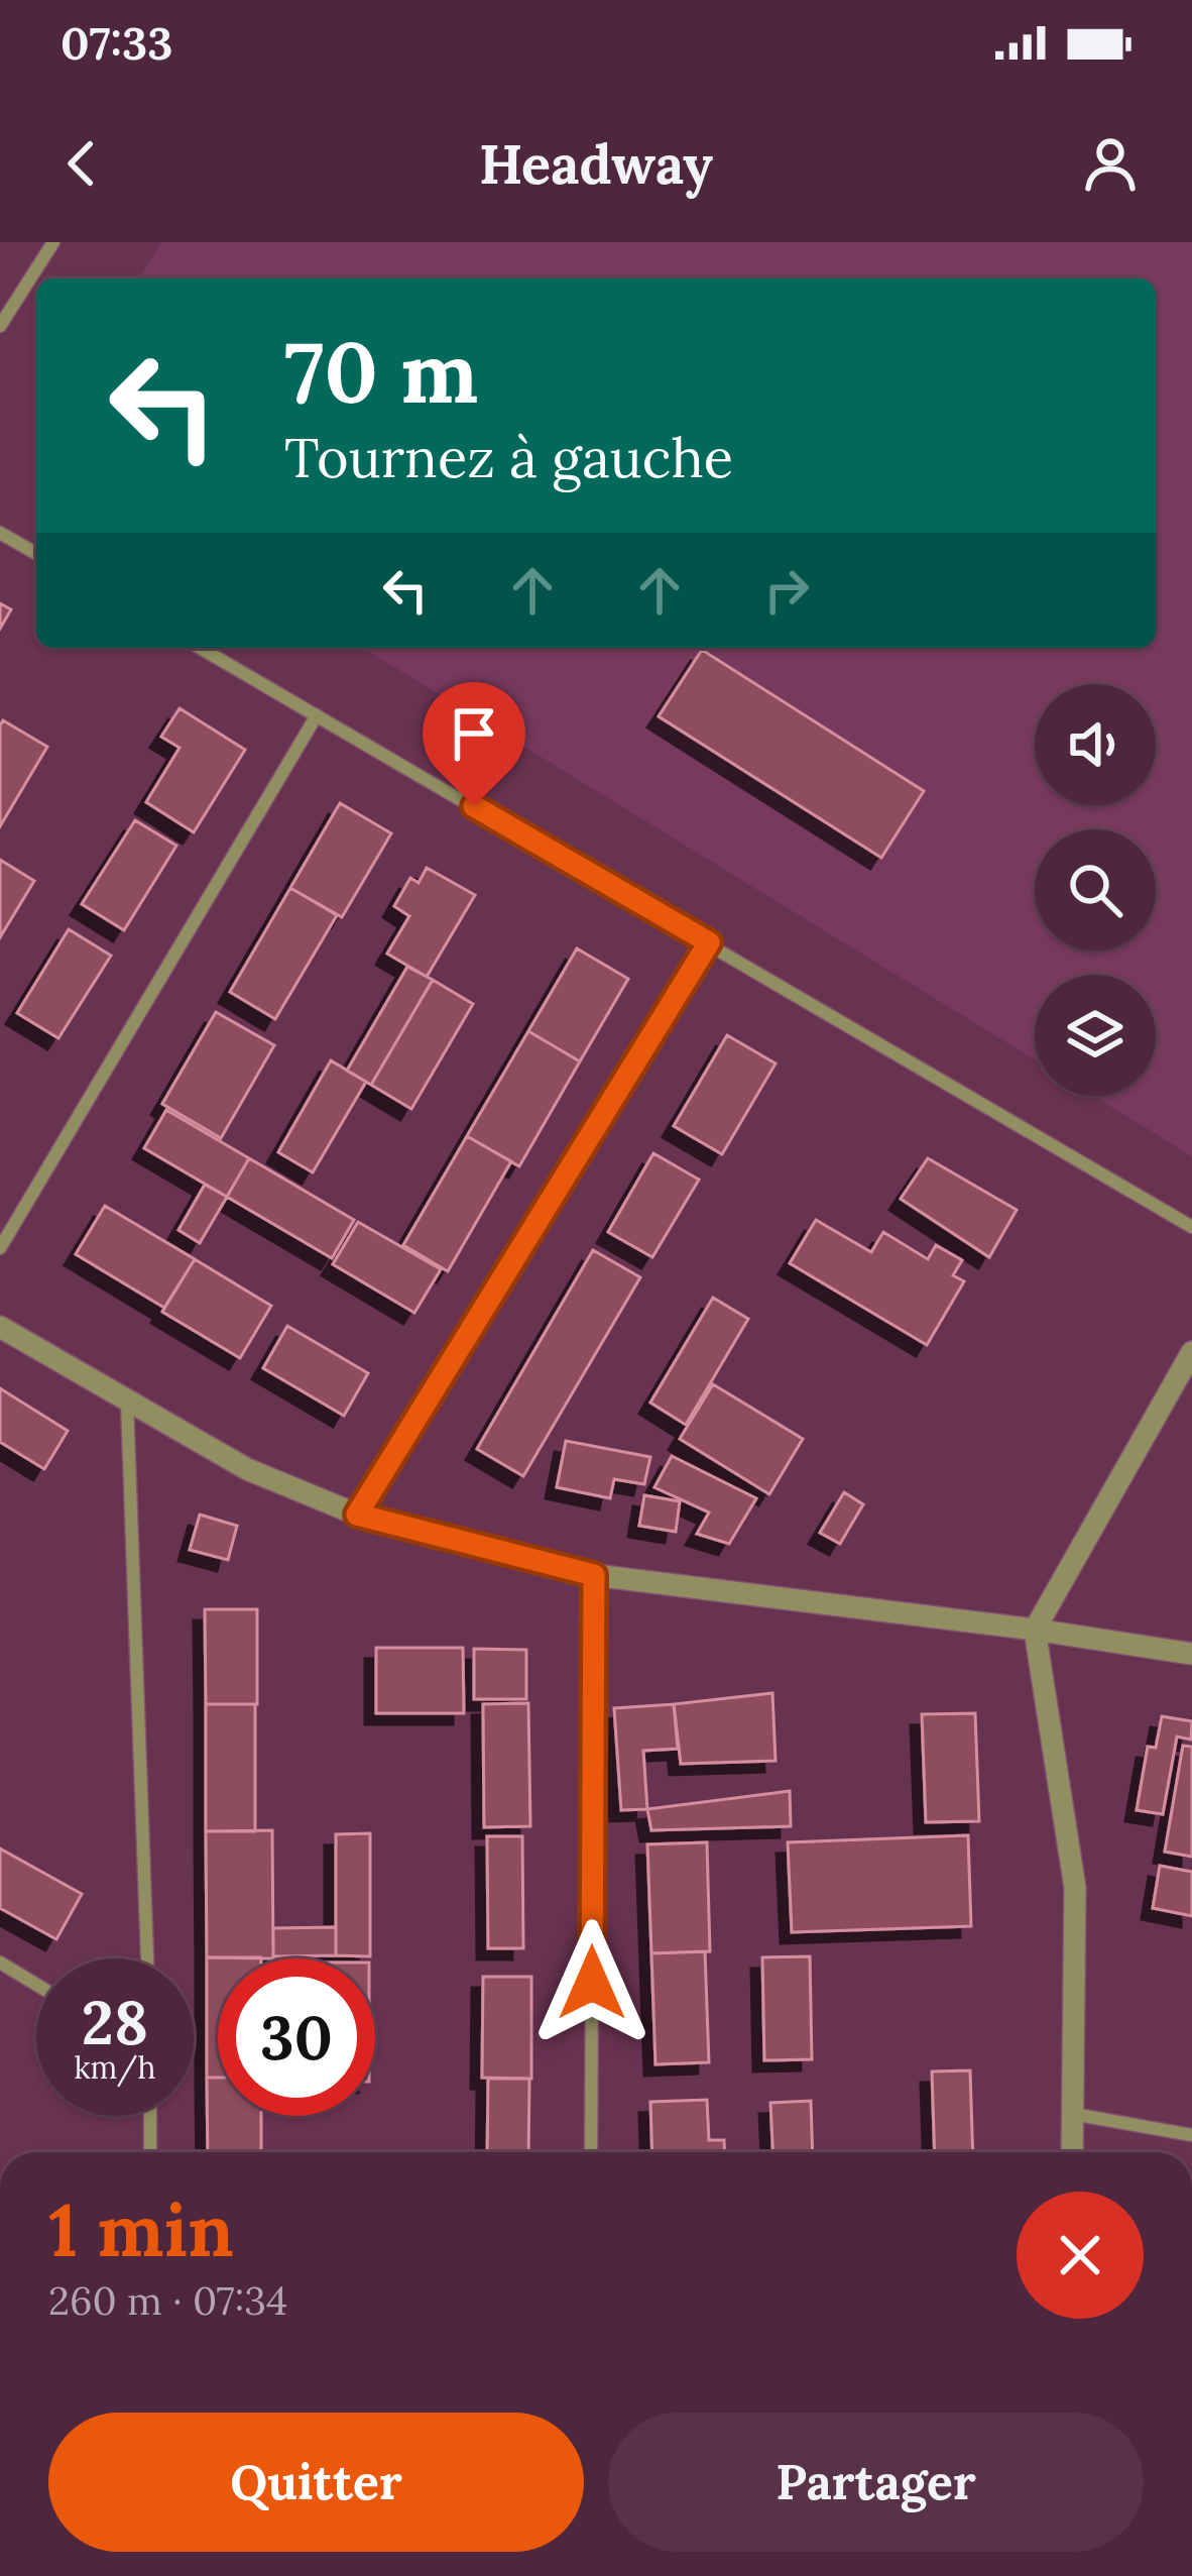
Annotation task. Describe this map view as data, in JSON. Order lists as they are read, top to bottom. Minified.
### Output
{"page":{"status":"07:33","header":"Headway","turn":["70 m","Tournez à gauche"],"speed":"28 km/h","limit":"30","heading":["1 min","260 m · 07:34"],"buttons":["Quitter","Partager"]}}
